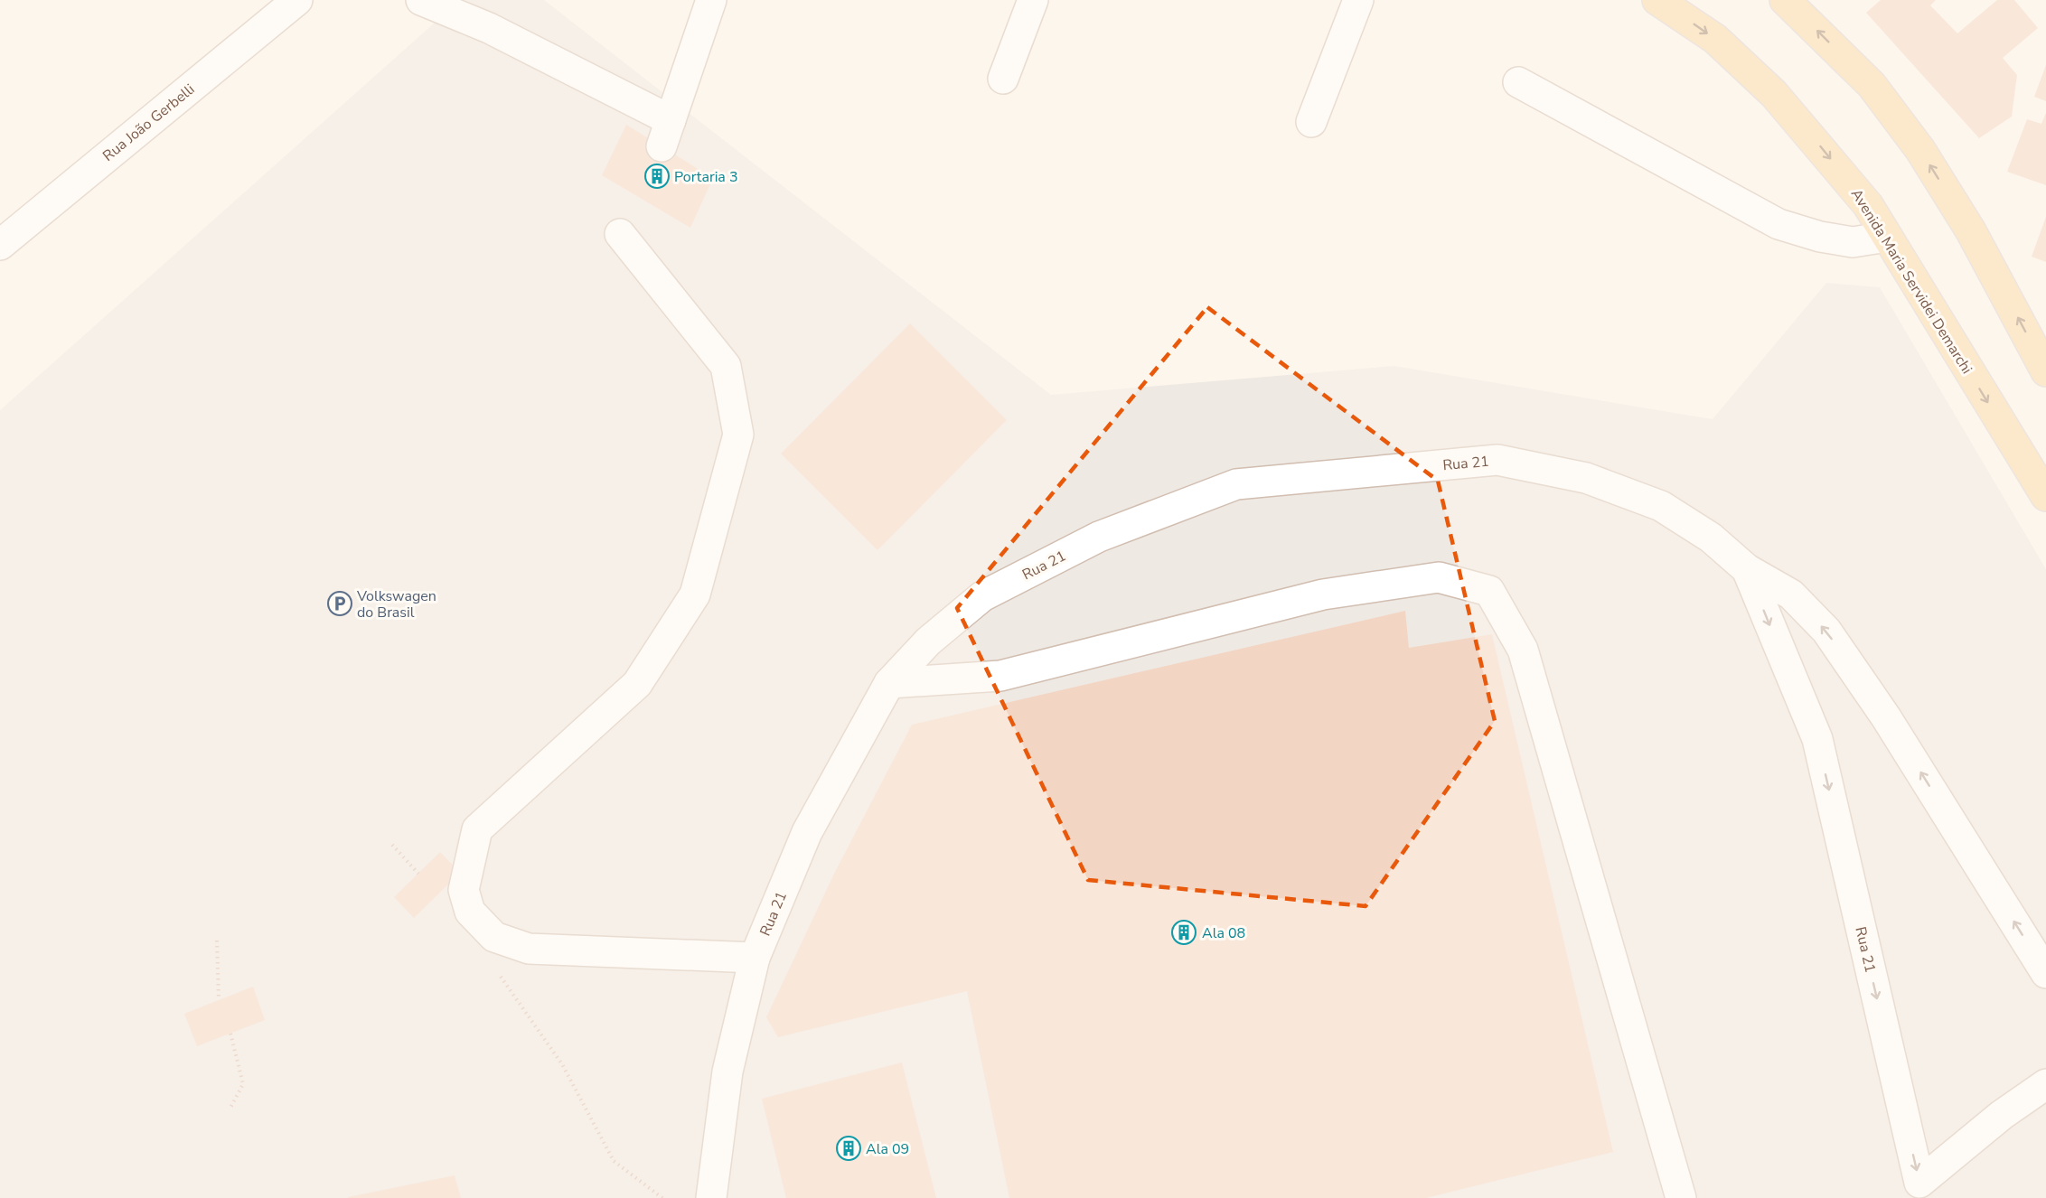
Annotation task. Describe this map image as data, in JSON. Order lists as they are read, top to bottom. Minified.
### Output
{"streets":{"main road":["Avenida Maria Servidei Demarchi"],"street":["Rua João Gerbelli","Rua 21"]},"places":{"building":["Portaria 3","Ala 08","Ala 09"],"parking":["Volkswagen do Brasil"]}}
